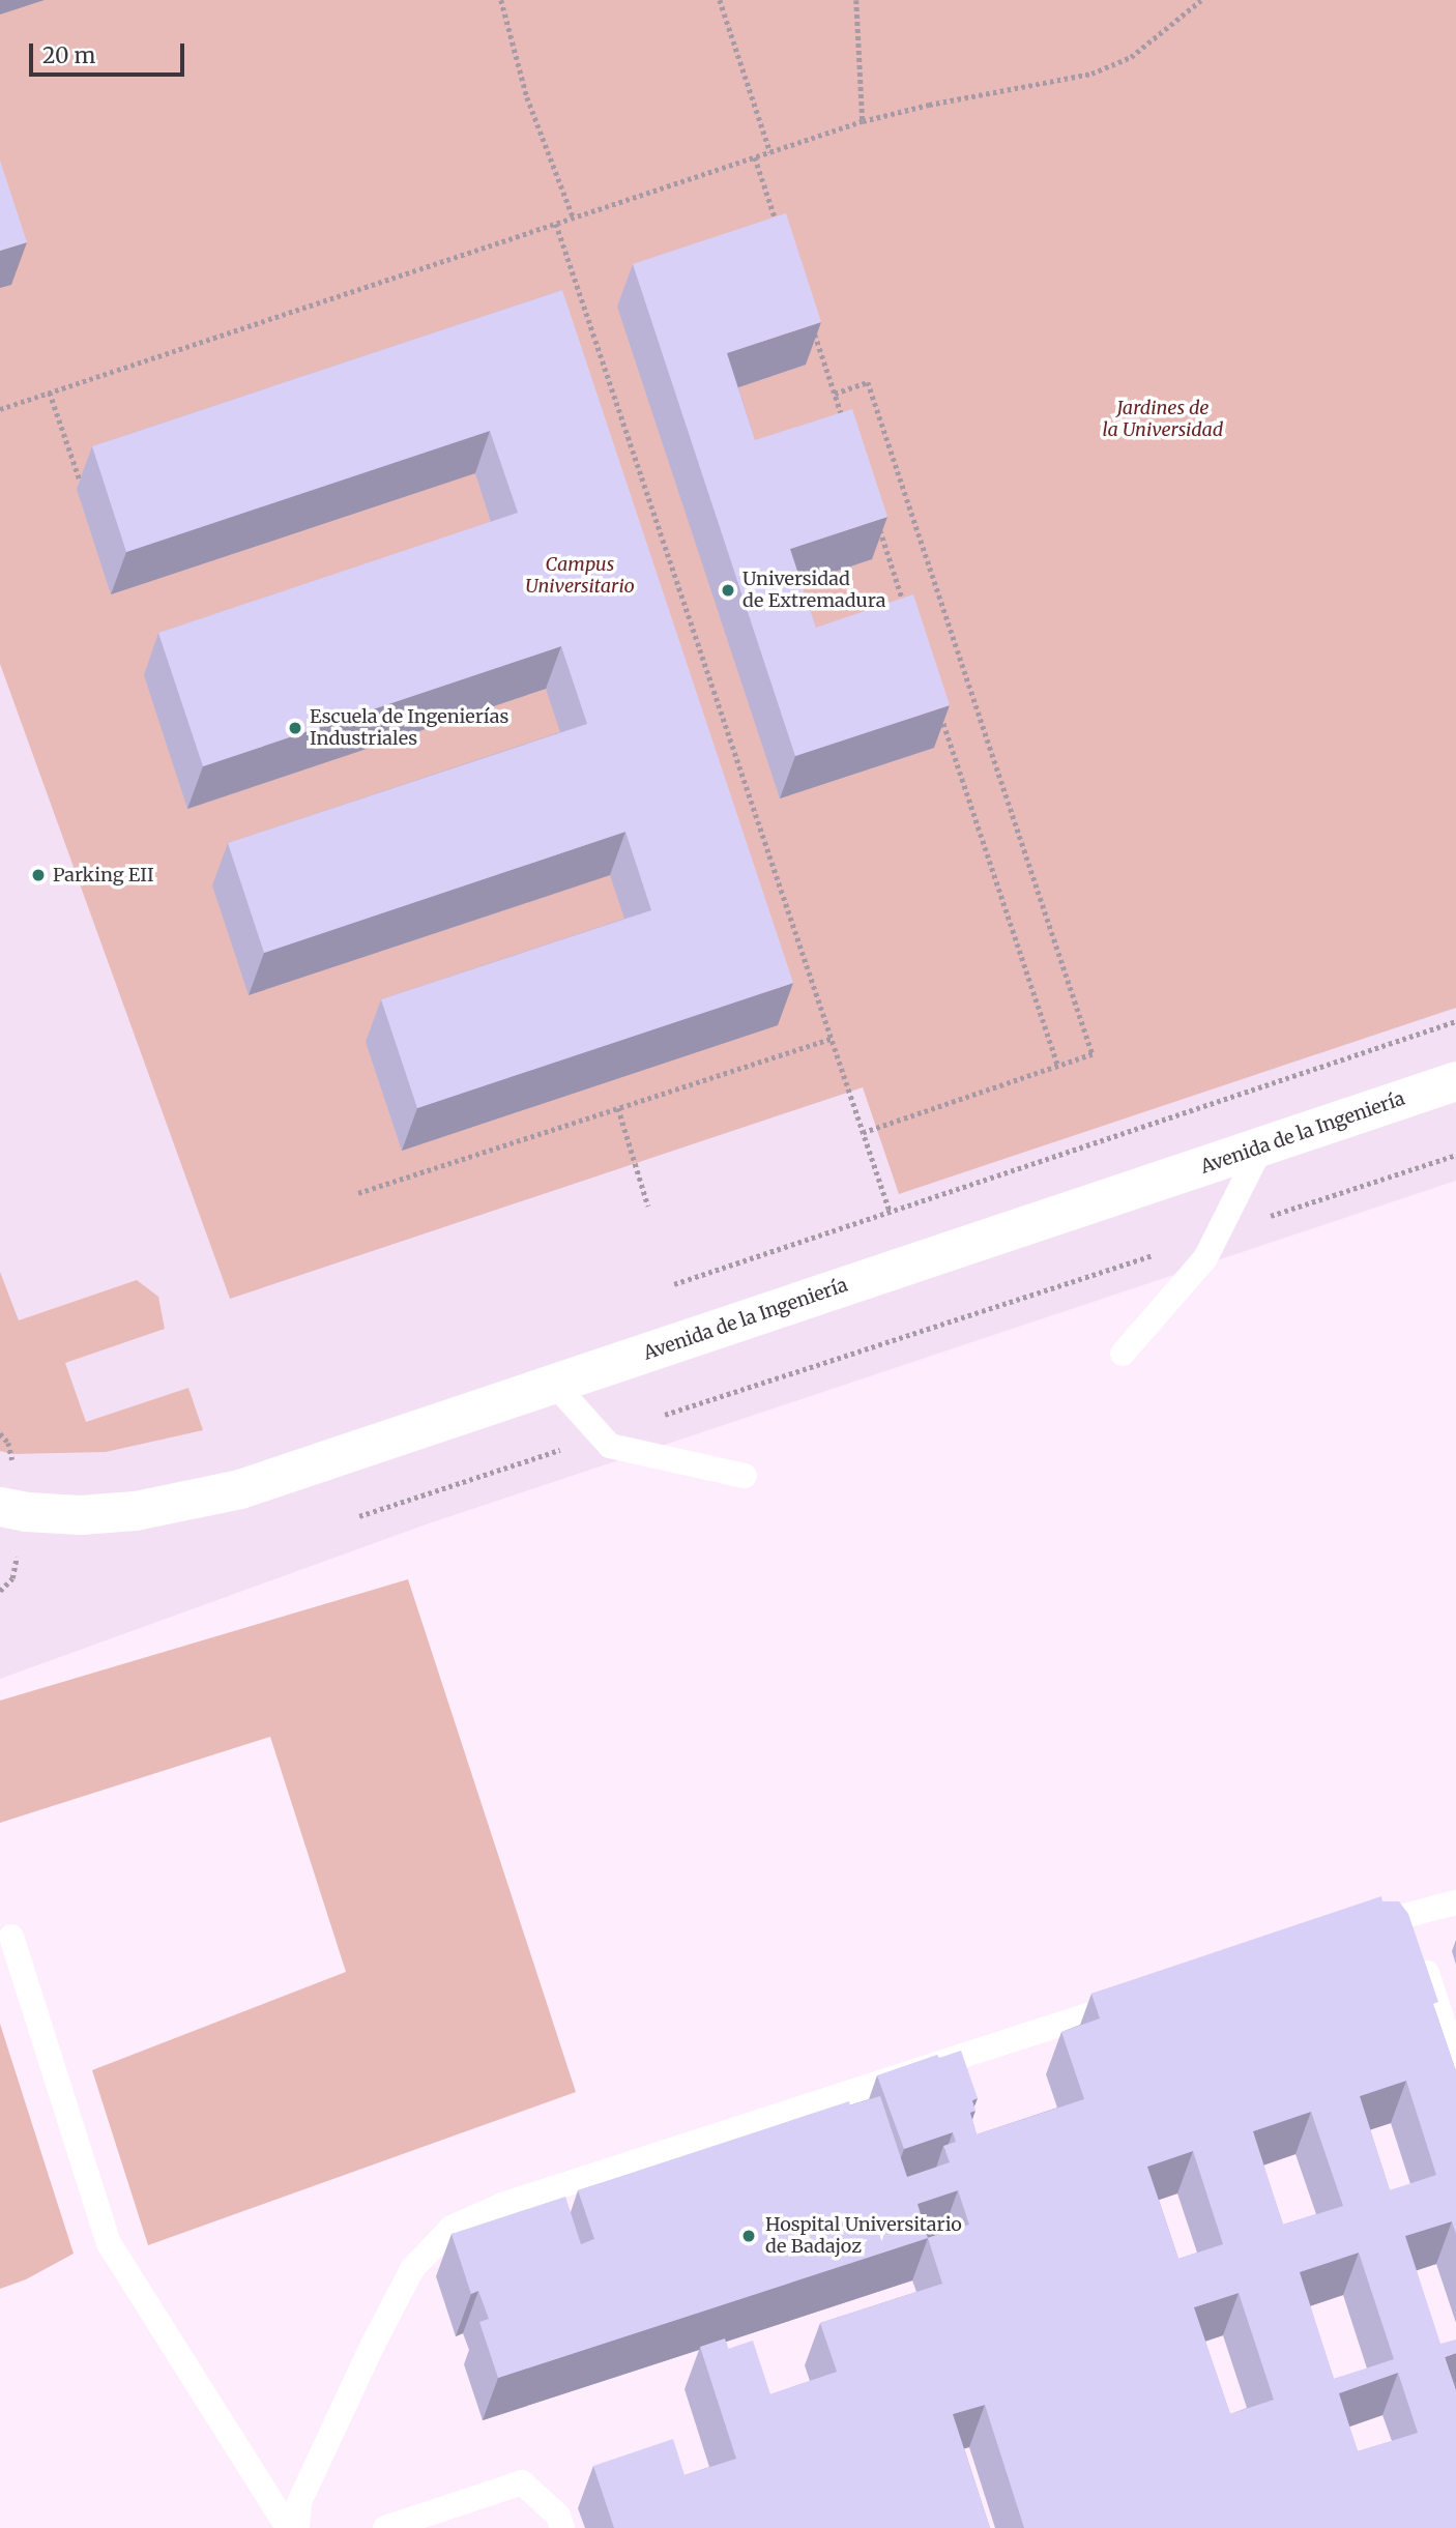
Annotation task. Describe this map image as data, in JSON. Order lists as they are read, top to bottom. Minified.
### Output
{"streets":{"street":["Avenida de la Ingeniería"]},"parks":["Jardines de la Universidad","Campus Universitario"],"places":["Universidad de Extremadura","Escuela de Ingenierías Industriales","Parking EII","Hospital Universitario de Badajoz"],"scale_bar":"20 m"}
